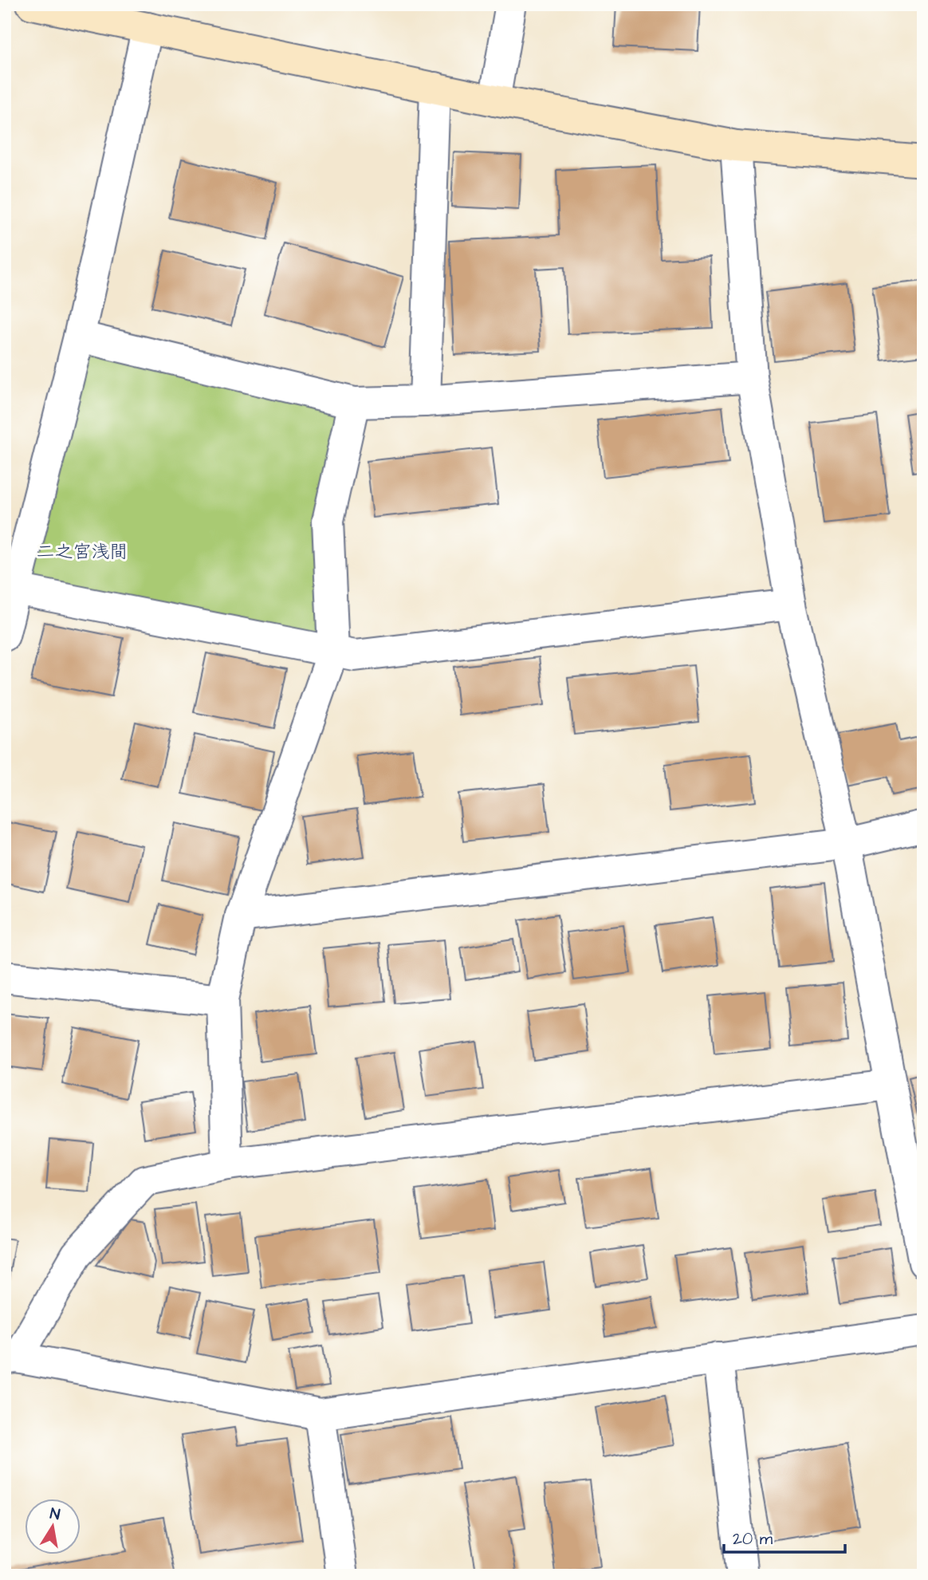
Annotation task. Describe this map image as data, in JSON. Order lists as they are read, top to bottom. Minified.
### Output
{"districts":["二之宮浅間"],"scale_bar":"20 m","north":"top"}
